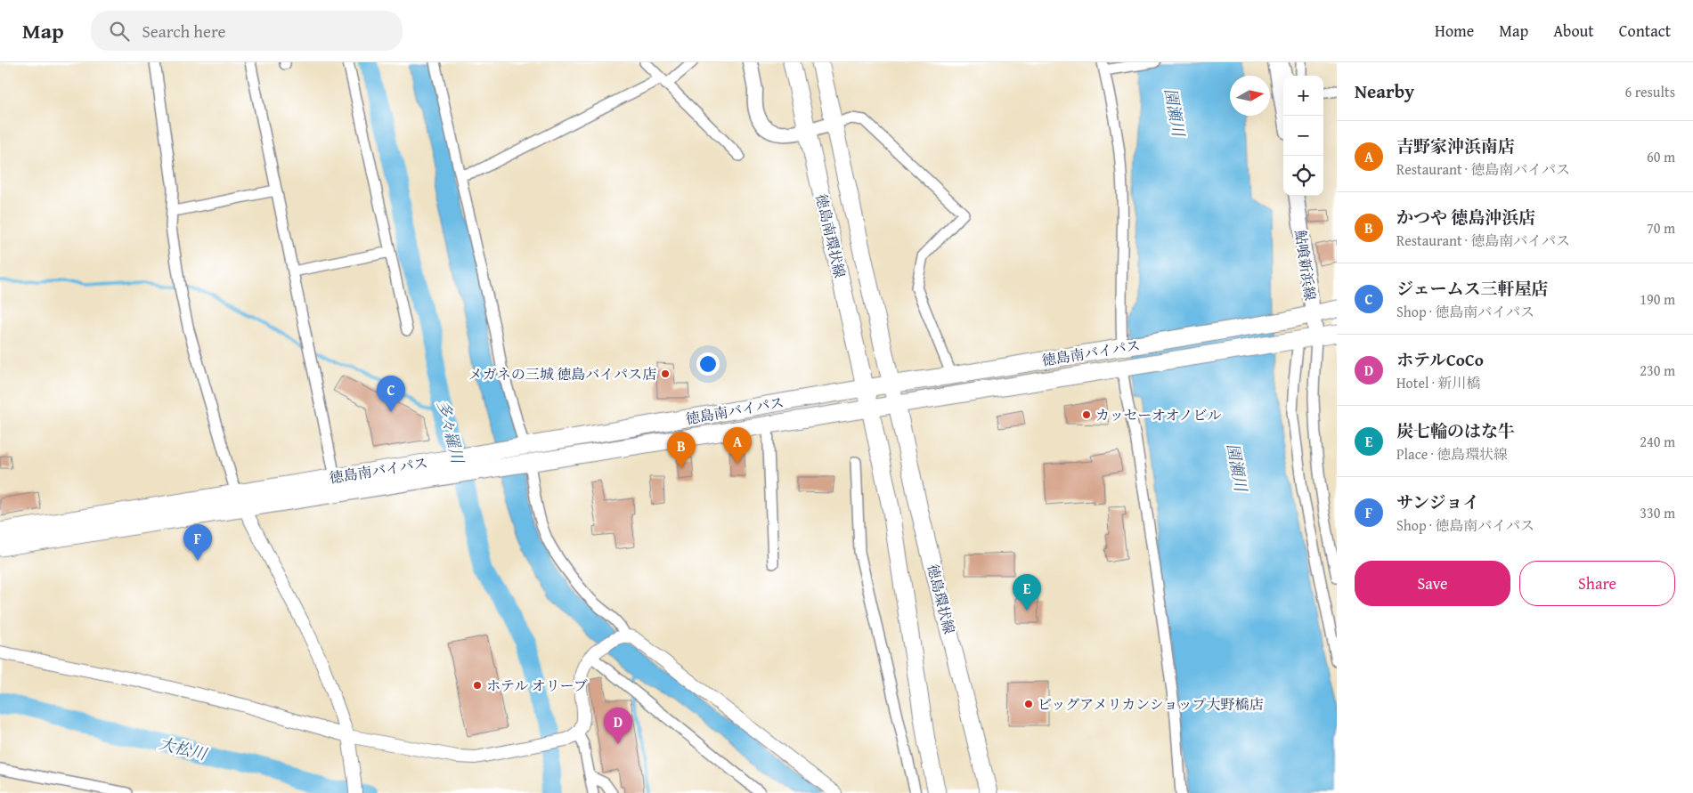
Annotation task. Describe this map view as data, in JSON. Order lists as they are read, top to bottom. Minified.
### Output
{"streets":{"main road":["徳島南環状線","鮎喰新浜線","徳島南バイパス","徳島環状線"]},"crossings":[["徳島南環状線","徳島南バイパス"],["徳島南環状線","徳島環状線"],["鮎喰新浜線","徳島南バイパス"],["徳島南バイパス","徳島環状線"]],"water":["園瀬川","多々羅川","大松川"],"places":["メガネの三城 徳島バイパス店","カッセーオオノビル","ホテル オリーブ","ビッグアメリカンショップ大野橋店"],"north":"right","page":{"header":"Map","search":"Search here","nav":["Home","Map","About","Contact"],"heading":["Nearby","6 results"],"map_buttons":["+","−"],"list":[{"mark":"A","name":"吉野家沖浜南店","note":"Restaurant · 徳島南バイパス","value":"60 m"},{"mark":"B","name":"かつや 徳島沖浜店","note":"Restaurant · 徳島南バイパス","value":"70 m"},{"mark":"C","name":"ジェームス三軒屋店","note":"Shop · 徳島南バイパス","value":"190 m"},{"mark":"D","name":"ホテルCoCo","note":"Hotel · 新川橋","value":"230 m"},{"mark":"E","name":"炭七輪のはな牛","note":"Place · 徳島環状線","value":"240 m"},{"mark":"F","name":"サンジョイ","note":"Shop · 徳島南バイパス","value":"330 m"}],"pins":["C","A","B","F","E","D"],"buttons":["Save","Share"]}}
